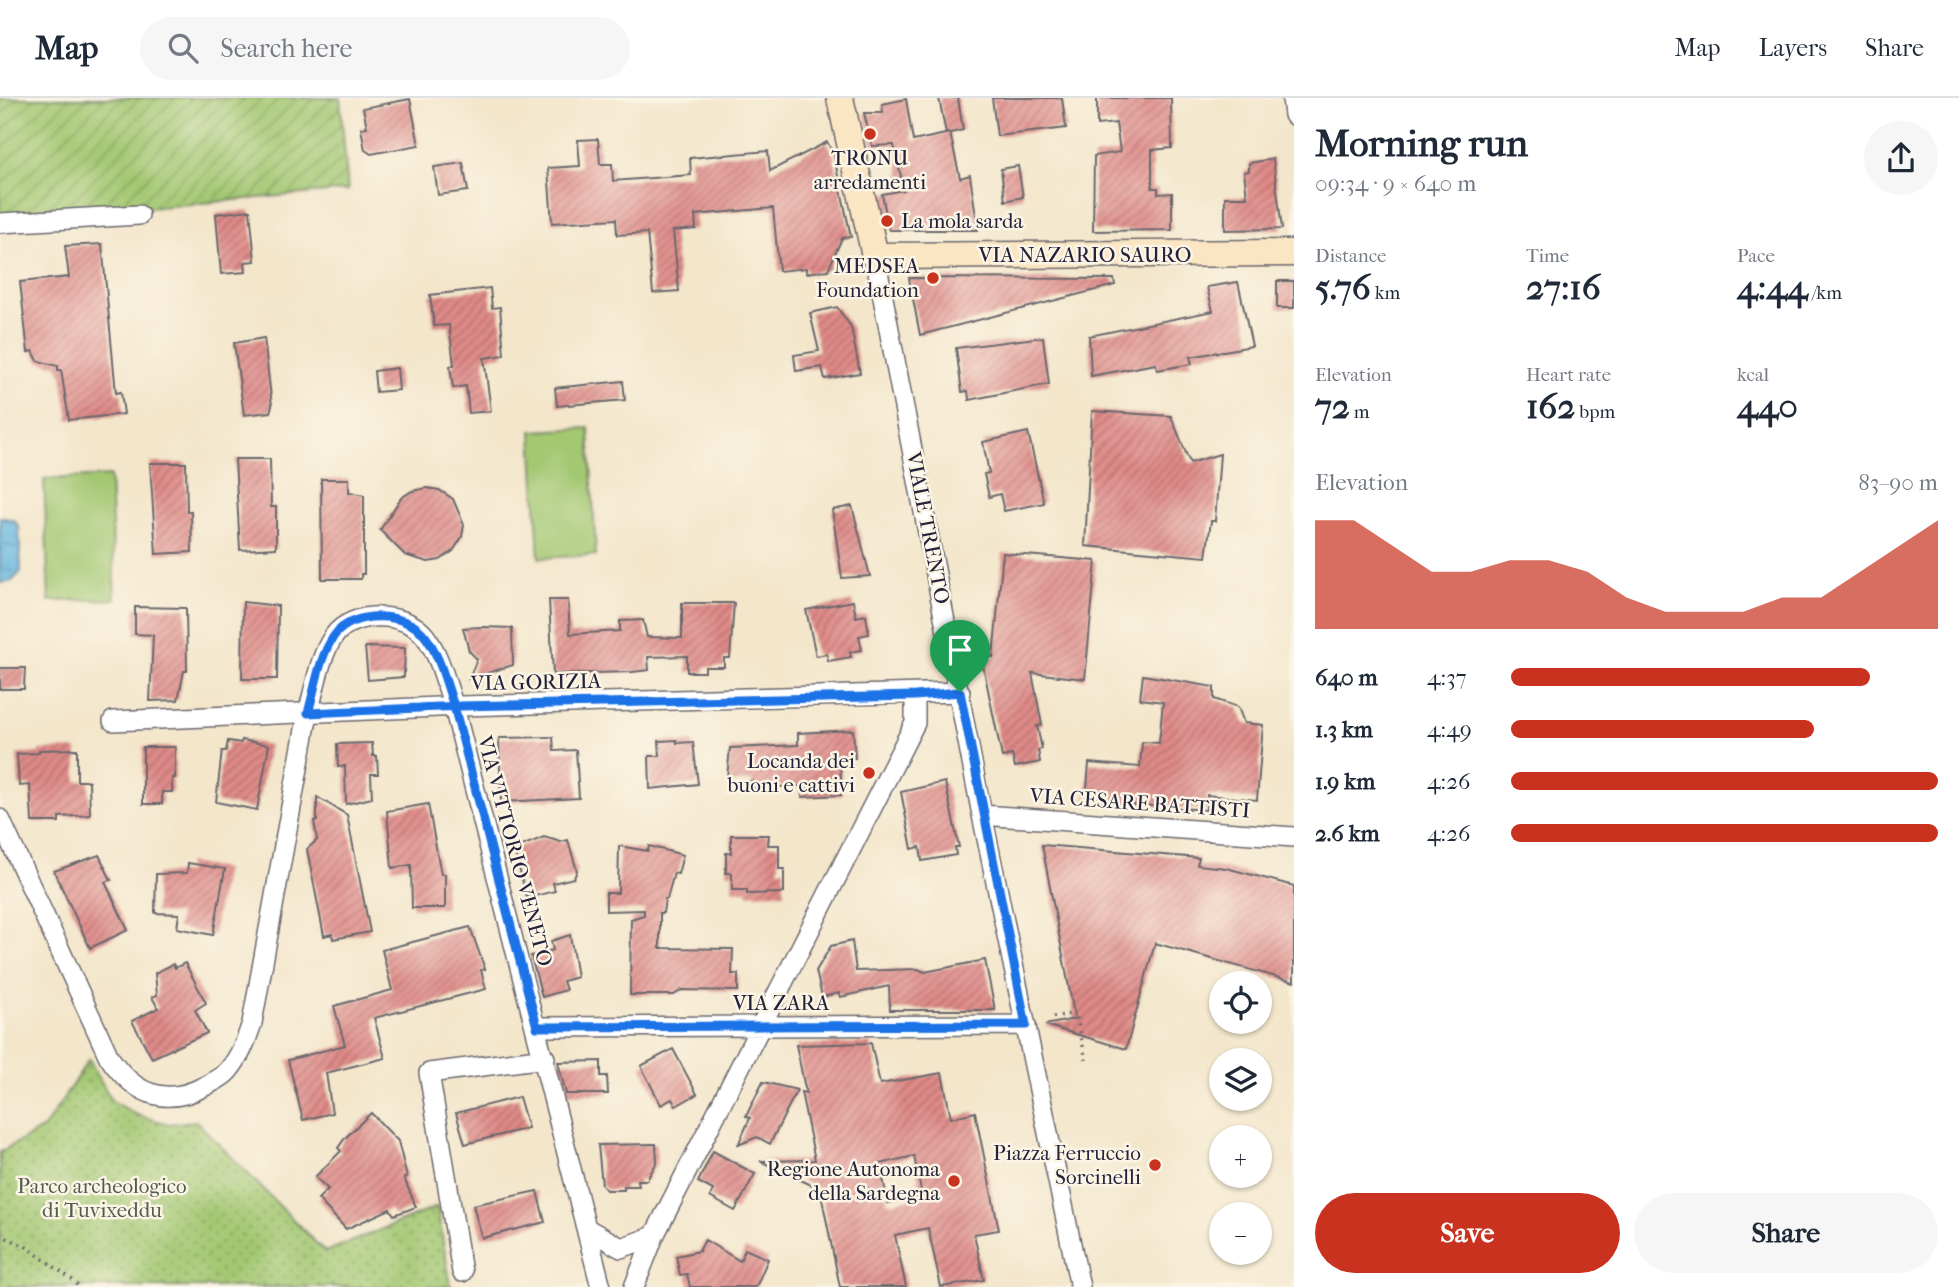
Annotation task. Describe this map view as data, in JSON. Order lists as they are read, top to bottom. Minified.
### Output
{"streets":{"street":["VIA NAZARIO SAURO","VIALE TRENTO","VIA GORIZIA","VIA CESARE BATTISTI","VIA VITTORIO VENETO","VIA ZARA"]},"crossings":[["VIA NAZARIO SAURO","VIALE TRENTO"],["VIALE TRENTO","VIA GORIZIA"],["VIALE TRENTO","VIA CESARE BATTISTI"],["VIALE TRENTO","VIA ZARA"],["VIA GORIZIA","VIA VITTORIO VENETO"],["VIA VITTORIO VENETO","VIA ZARA"]],"parks":["Parco archeologico di Tuvixeddu"],"places":["TRONU arredamenti","La mola sarda","MEDSEA Foundation","Locanda dei buoni e cattivi","Piazza Ferruccio Sorcinelli","Regione Autonoma della Sardegna"],"page":{"header":"Map","search":"Search here","nav":["Map","Layers","Share"],"heading":["Morning run","09:34 · 9 × 640 m"],"stats":[["Distance","5.76 km"],["Time","27:16"],["Pace","4:44 /km"],["Elevation","72 m"],["Heart rate","162 bpm"],["kcal","440"]],"chart":["Elevation","83–90 m"],"list":[{"name":"640 m","note":"4:37"},{"name":"1.3 km","note":"4:49"},{"name":"1.9 km","note":"4:26"},{"name":"2.6 km","note":"4:26"}],"map_buttons":["+","−"],"buttons":["Save","Share"]}}
